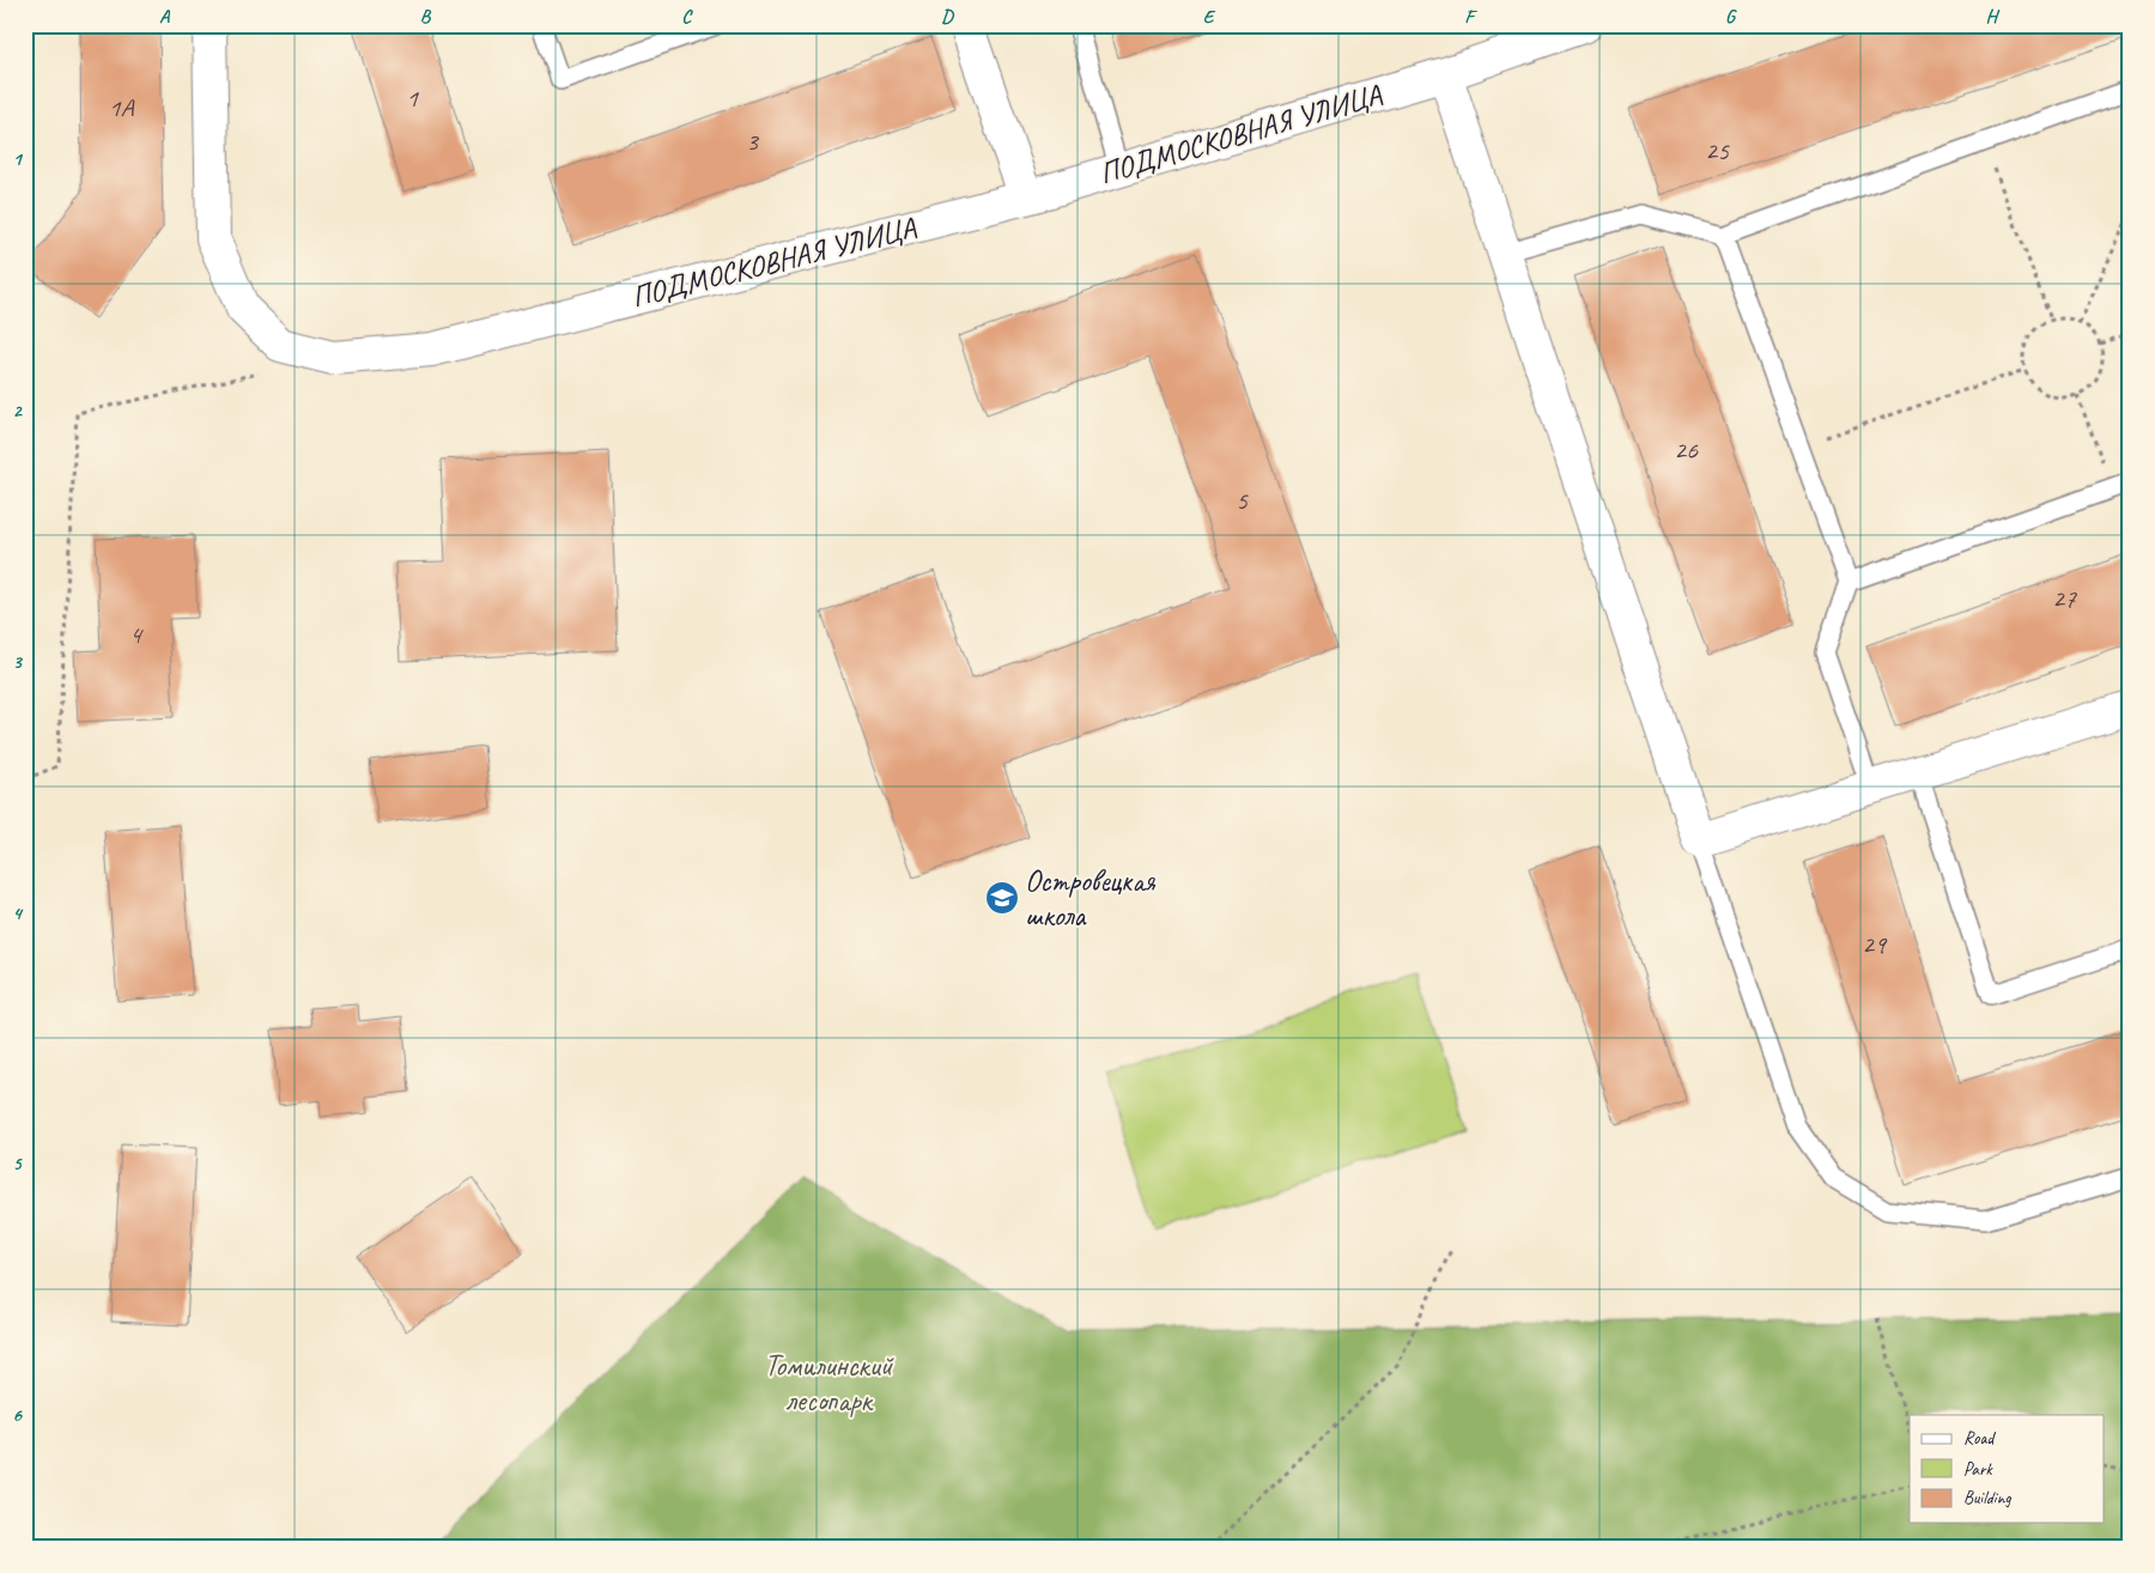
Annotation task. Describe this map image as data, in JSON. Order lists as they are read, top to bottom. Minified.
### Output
{"streets":{"street":["ПОДМОСКОВНАЯ УЛИЦА"]},"parks":["Томилинский лесопарк"],"places":{"school or university":["Островецкая школа"]},"house_numbers":["1","1А","3","25","26","5","27","4","29"],"legend":["Road","Park","Building"],"grid":{"columns":["A","B","C","D","E","F","G","H"],"rows":["1","2","3","4","5","6"]}}
